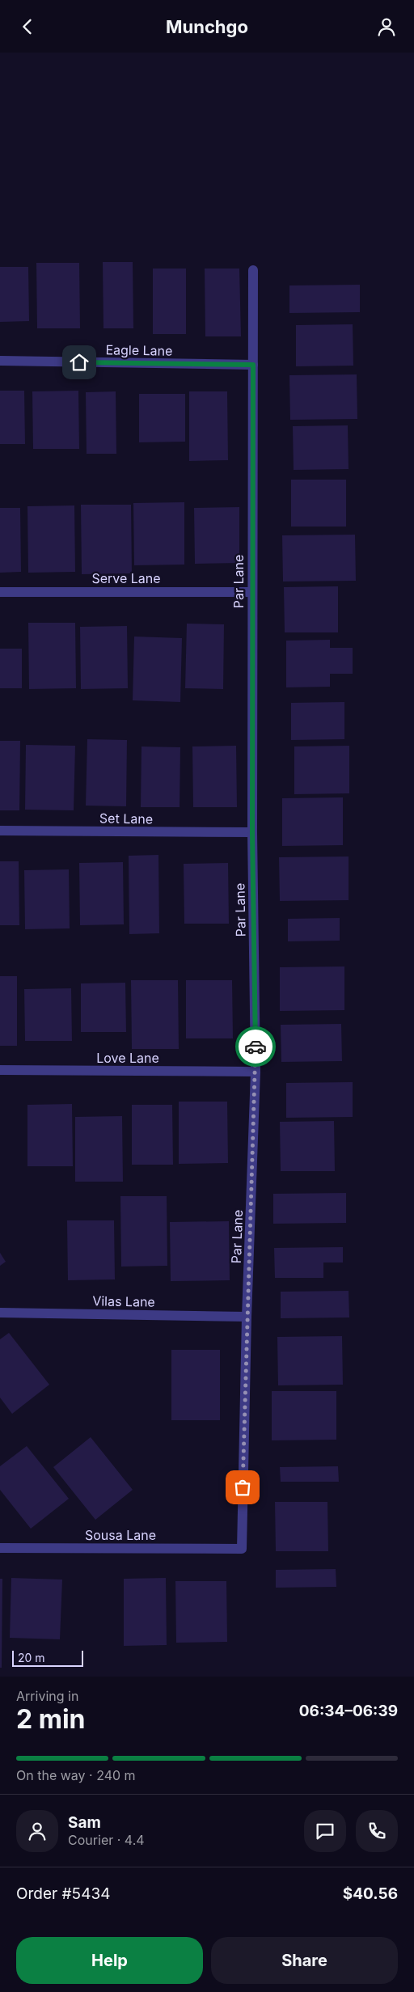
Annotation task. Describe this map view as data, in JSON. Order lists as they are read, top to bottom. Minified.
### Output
{"streets":{"street":["Eagle Lane","Serve Lane","Par Lane","Set Lane","Love Lane","Vilas Lane","Sousa Lane"]},"crossings":[["Eagle Lane","Par Lane"],["Serve Lane","Par Lane"],["Par Lane","Set Lane"],["Par Lane","Love Lane"],["Par Lane","Vilas Lane"],["Par Lane","Sousa Lane"]],"scale_bar":"20 m","page":{"header":"Munchgo","scale":"20 m","heading":["2 min","Arriving in","06:34–06:39"],"panel":["Sam","Courier · 4.4","Order #5434","$40.56"],"bar":"On the way · 240 m","buttons":["Help","Share"]}}
